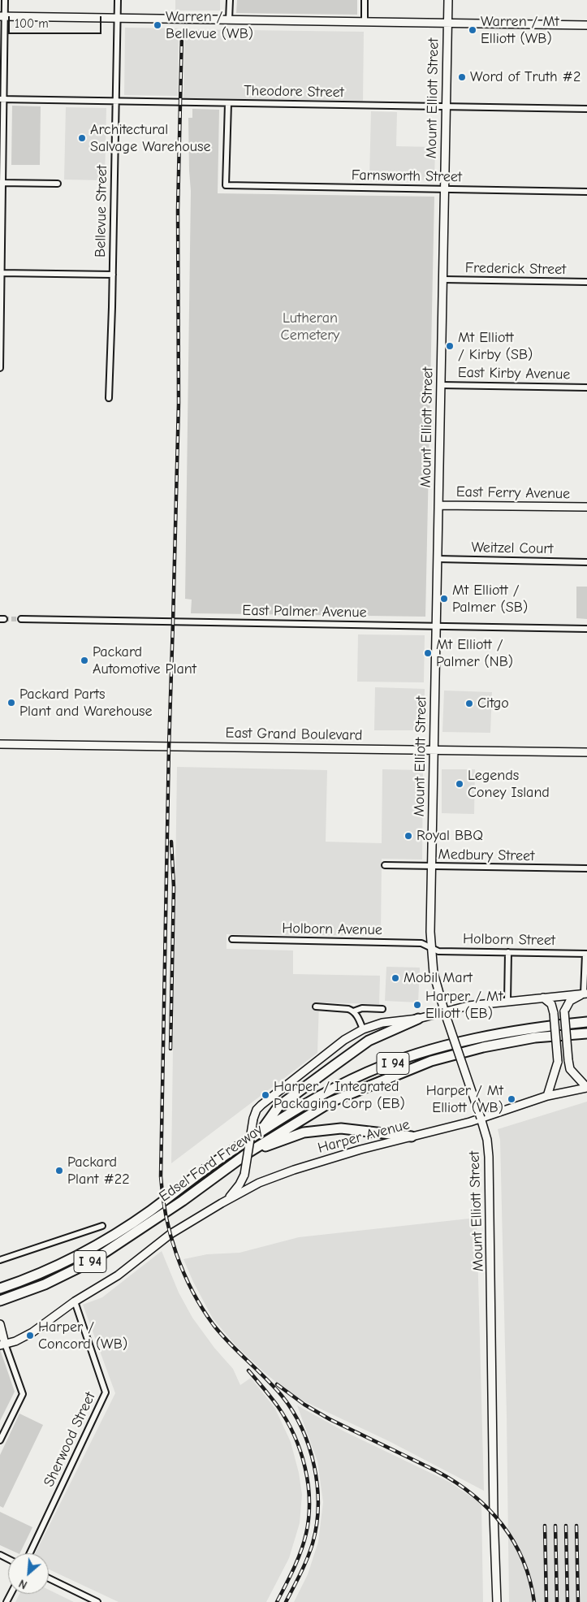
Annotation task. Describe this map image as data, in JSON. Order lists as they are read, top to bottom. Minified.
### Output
{"streets":{"highway":["I 94","Edsel Ford Freeway"],"main road":["Mount Elliott Street","East Ferry Avenue","East Grand Boulevard","Harper Avenue"],"street":["Theodore Street","Farnsworth Street","Bellevue Street","Frederick Street","East Kirby Avenue","Weitzel Court","East Palmer Avenue","Medbury Street","Holborn Avenue","Holborn Street","Sherwood Street"]},"crossings":[["Theodore Street","Mount Elliott Street"],["Theodore Street","Farnsworth Street"],["Theodore Street","Bellevue Street"],["Mount Elliott Street","Farnsworth Street"],["Mount Elliott Street","Frederick Street"],["Mount Elliott Street","East Kirby Avenue"],["Mount Elliott Street","East Ferry Avenue"],["Mount Elliott Street","Weitzel Court"],["Mount Elliott Street","East Palmer Avenue"],["Mount Elliott Street","East Grand Boulevard"],["Mount Elliott Street","Medbury Street"],["Mount Elliott Street","Holborn Avenue"],["Mount Elliott Street","Holborn Street"],["Mount Elliott Street","Harper Avenue"],["Holborn Avenue","Holborn Street"],["Harper Avenue","Sherwood Street"]],"parks":["Lutheran Cemetery"],"places":["Warren / Bellevue (WB)","Warren / Mt Elliott (WB)","Word of Truth #2","Architectural Salvage Warehouse","Mt Elliott / Kirby (SB)","Mt Elliott / Palmer (SB)","Mt Elliott / Palmer (NB)","Packard Automotive Plant","Packard Parts Plant and Warehouse","Citgo","Legends Coney Island","Royal BBQ","Mobil Mart","Harper / Mt Elliott (EB)","Harper / Integrated Packaging Corp (EB)","Harper / Mt Elliott (WB)","Packard Plant #22","Harper / Concord (WB)"],"scale_bar":"100 m","north":"bottom left"}
